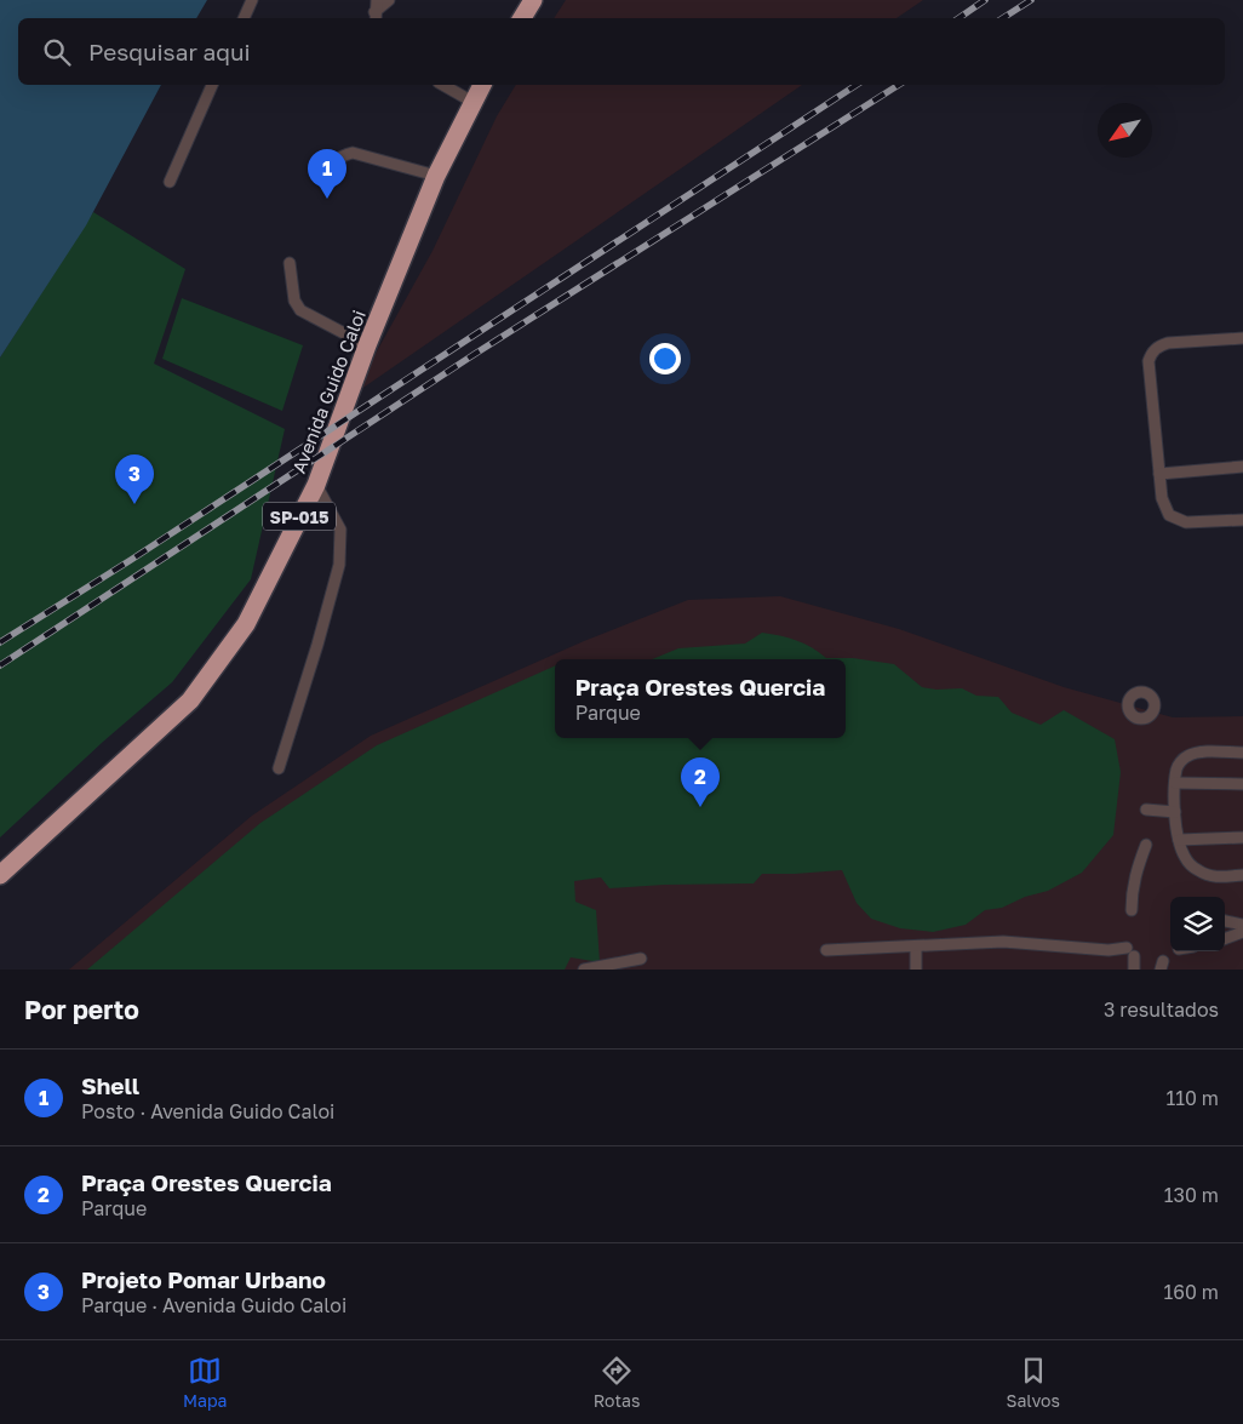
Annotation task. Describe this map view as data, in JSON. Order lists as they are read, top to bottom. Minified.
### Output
{"streets":{"highway":["Avenida Guido Caloi","SP-015"]},"north":"bottom left","page":{"search":"Pesquisar aqui","pins":["1","3","2"],"popup":["Praça Orestes Quercia","Parque"],"heading":["Por perto","3 resultados"],"list":[{"mark":"1","name":"Shell","note":"Posto · Avenida Guido Caloi","value":"110 m"},{"mark":"2","name":"Praça Orestes Quercia","note":"Parque","value":"130 m"},{"mark":"3","name":"Projeto Pomar Urbano","note":"Parque · Avenida Guido Caloi","value":"160 m"}],"nav":["Mapa","Rotas","Salvos"]}}
